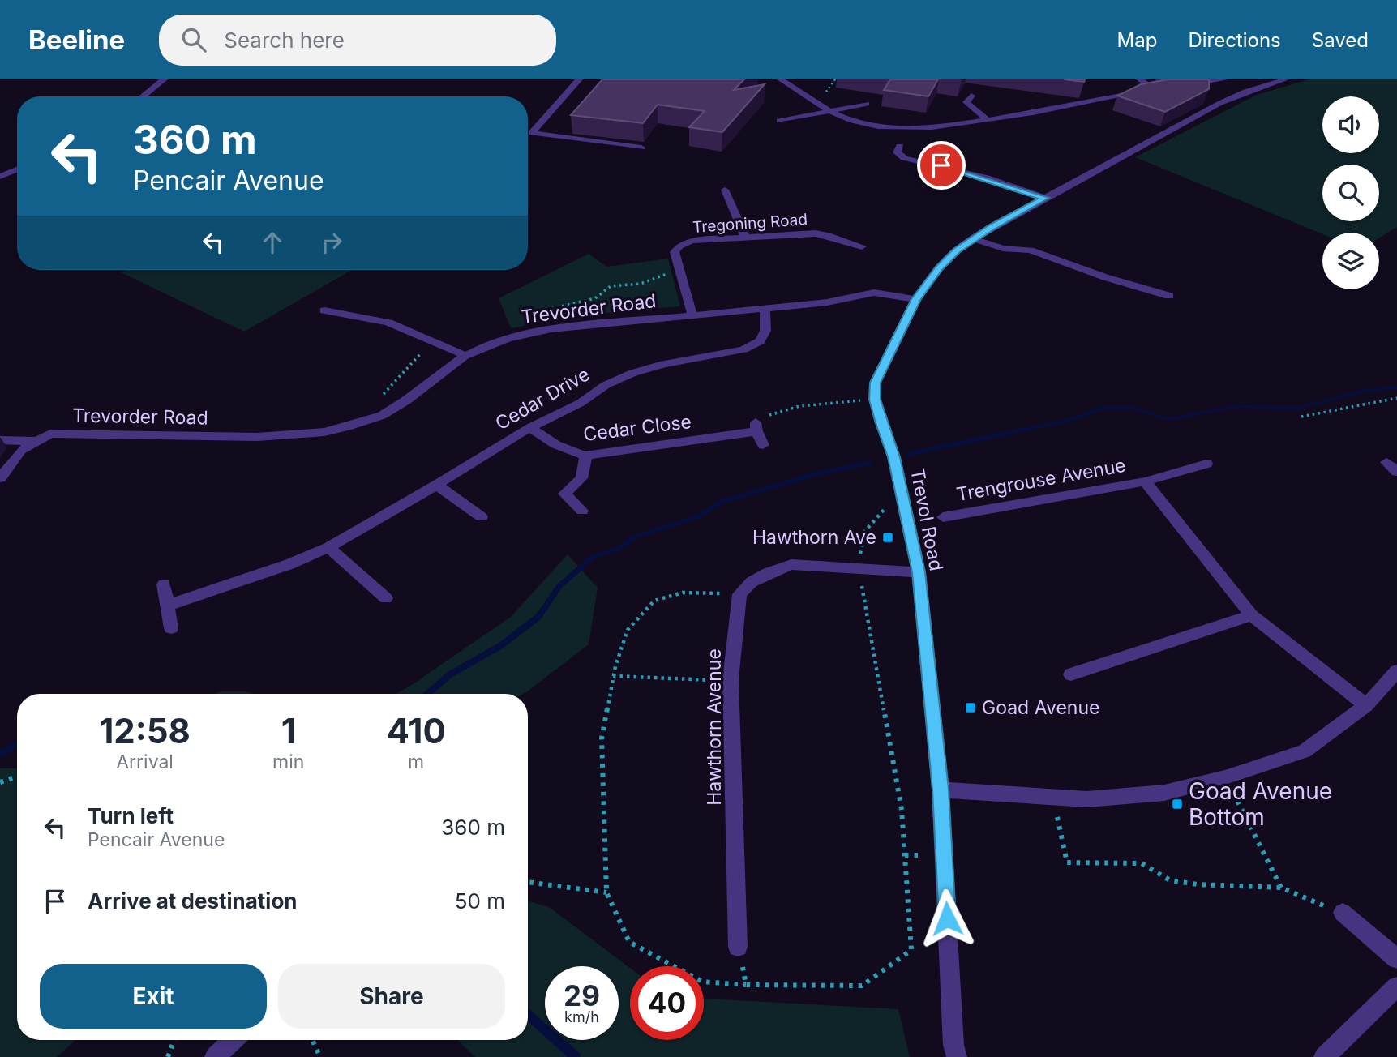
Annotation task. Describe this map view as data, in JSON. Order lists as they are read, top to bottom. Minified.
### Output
{"streets":{"street":["Tregoning Road","Trevorder Road","Cedar Drive","Cedar Close","Trengrouse Avenue","Trevol Road","Hawthorn Avenue"]},"crossings":[["Tregoning Road","Trevorder Road"],["Trevorder Road","Cedar Drive"],["Trevorder Road","Trevol Road"],["Cedar Drive","Cedar Close"]],"places":{"transit":["Hawthorn Ave","Goad Avenue","Goad Avenue Bottom"]},"page":{"header":"Beeline","search":"Search here","nav":["Map","Directions","Saved"],"turn":["360 m","Pencair Avenue"],"eta":["12:58","Arrival","1","min","410","m"],"list":[{"name":"Turn left","note":"Pencair Avenue","value":"360 m"},{"name":"Arrive at destination","value":"50 m"}],"buttons":["Exit","Share"],"speed":"29 km/h","limit":"40"}}
